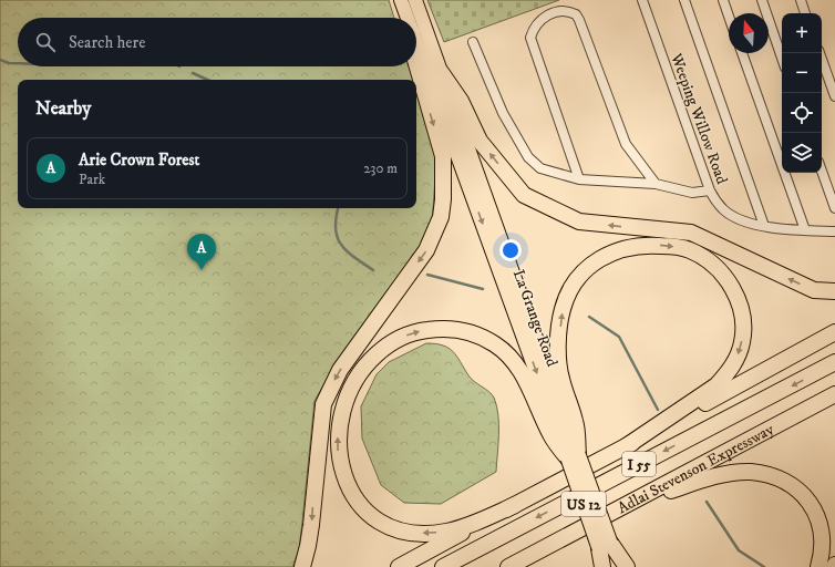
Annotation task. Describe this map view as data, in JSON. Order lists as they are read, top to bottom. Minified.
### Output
{"streets":{"highway":["I 55","Adlai Stevenson Expressway","US 12"],"main road":["La Grange Road"],"street":["Weeping Willow Road"]},"north":"top","page":{"map_buttons":["+","−"],"search":"Search here","heading":"Nearby","list":[{"mark":"A","name":"Arie Crown Forest","note":"Park","value":"230 m"}],"pins":"A"}}
